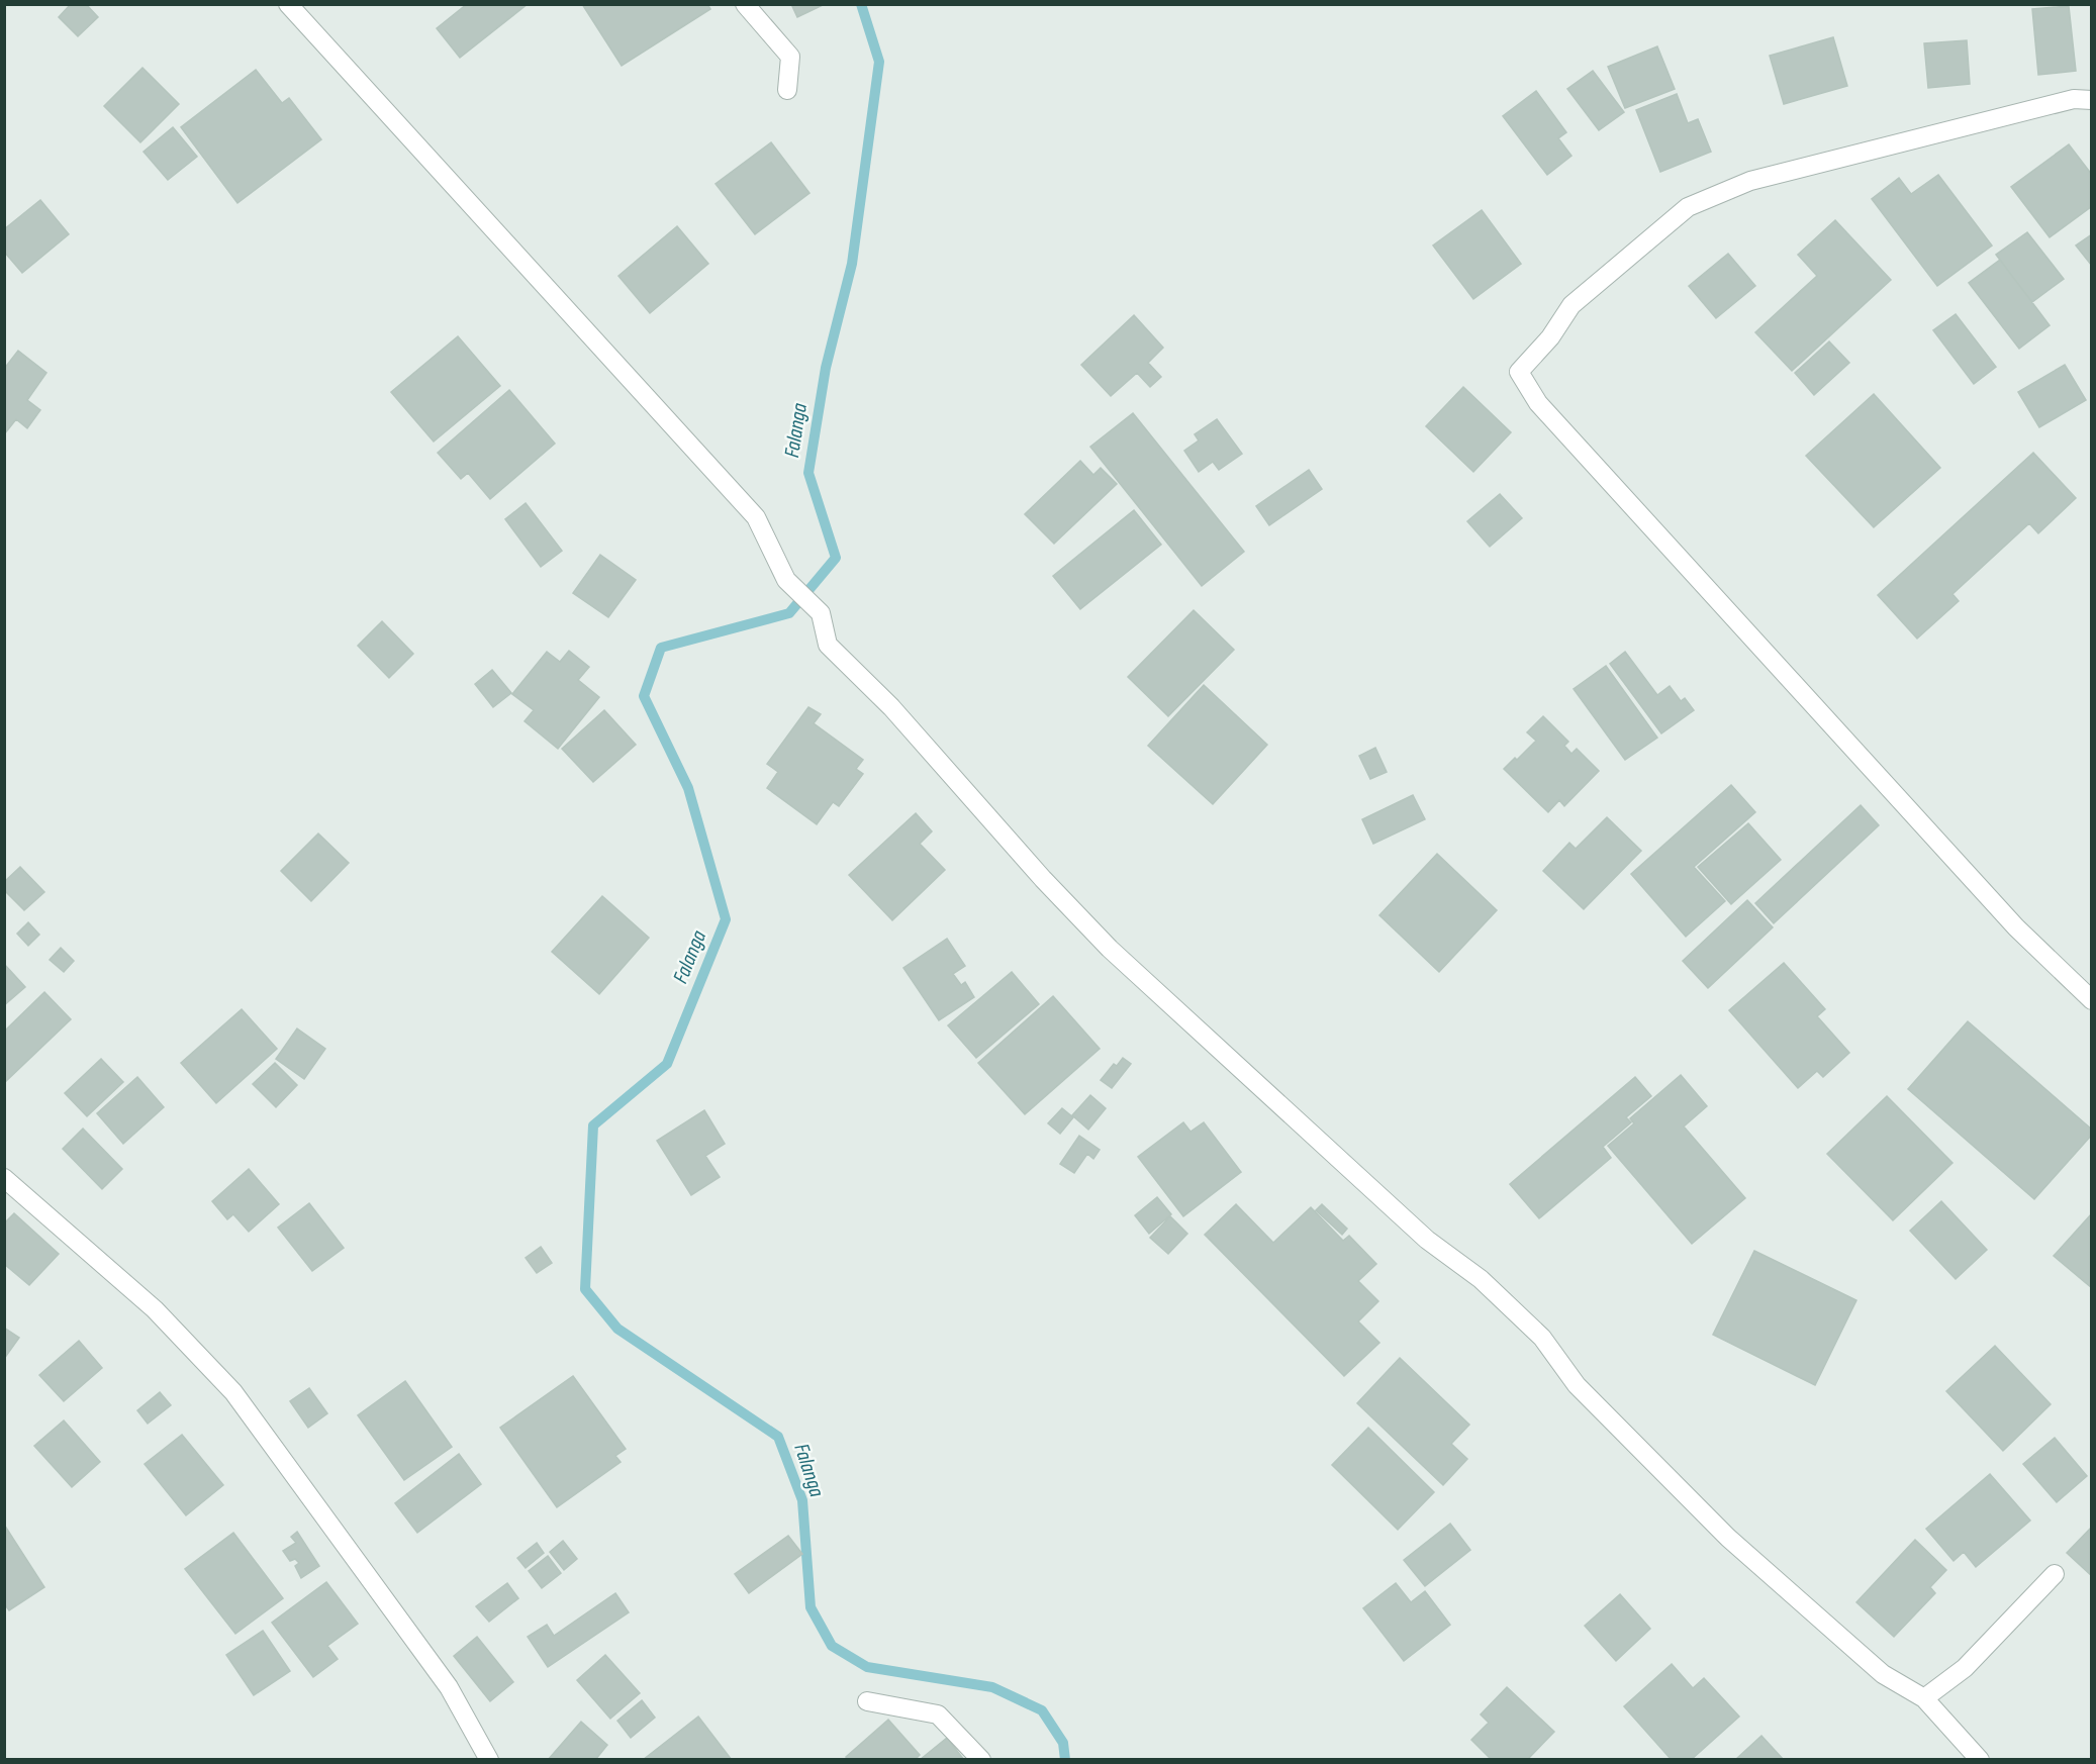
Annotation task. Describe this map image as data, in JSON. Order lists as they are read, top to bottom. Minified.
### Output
{"water":["Falanga"]}
